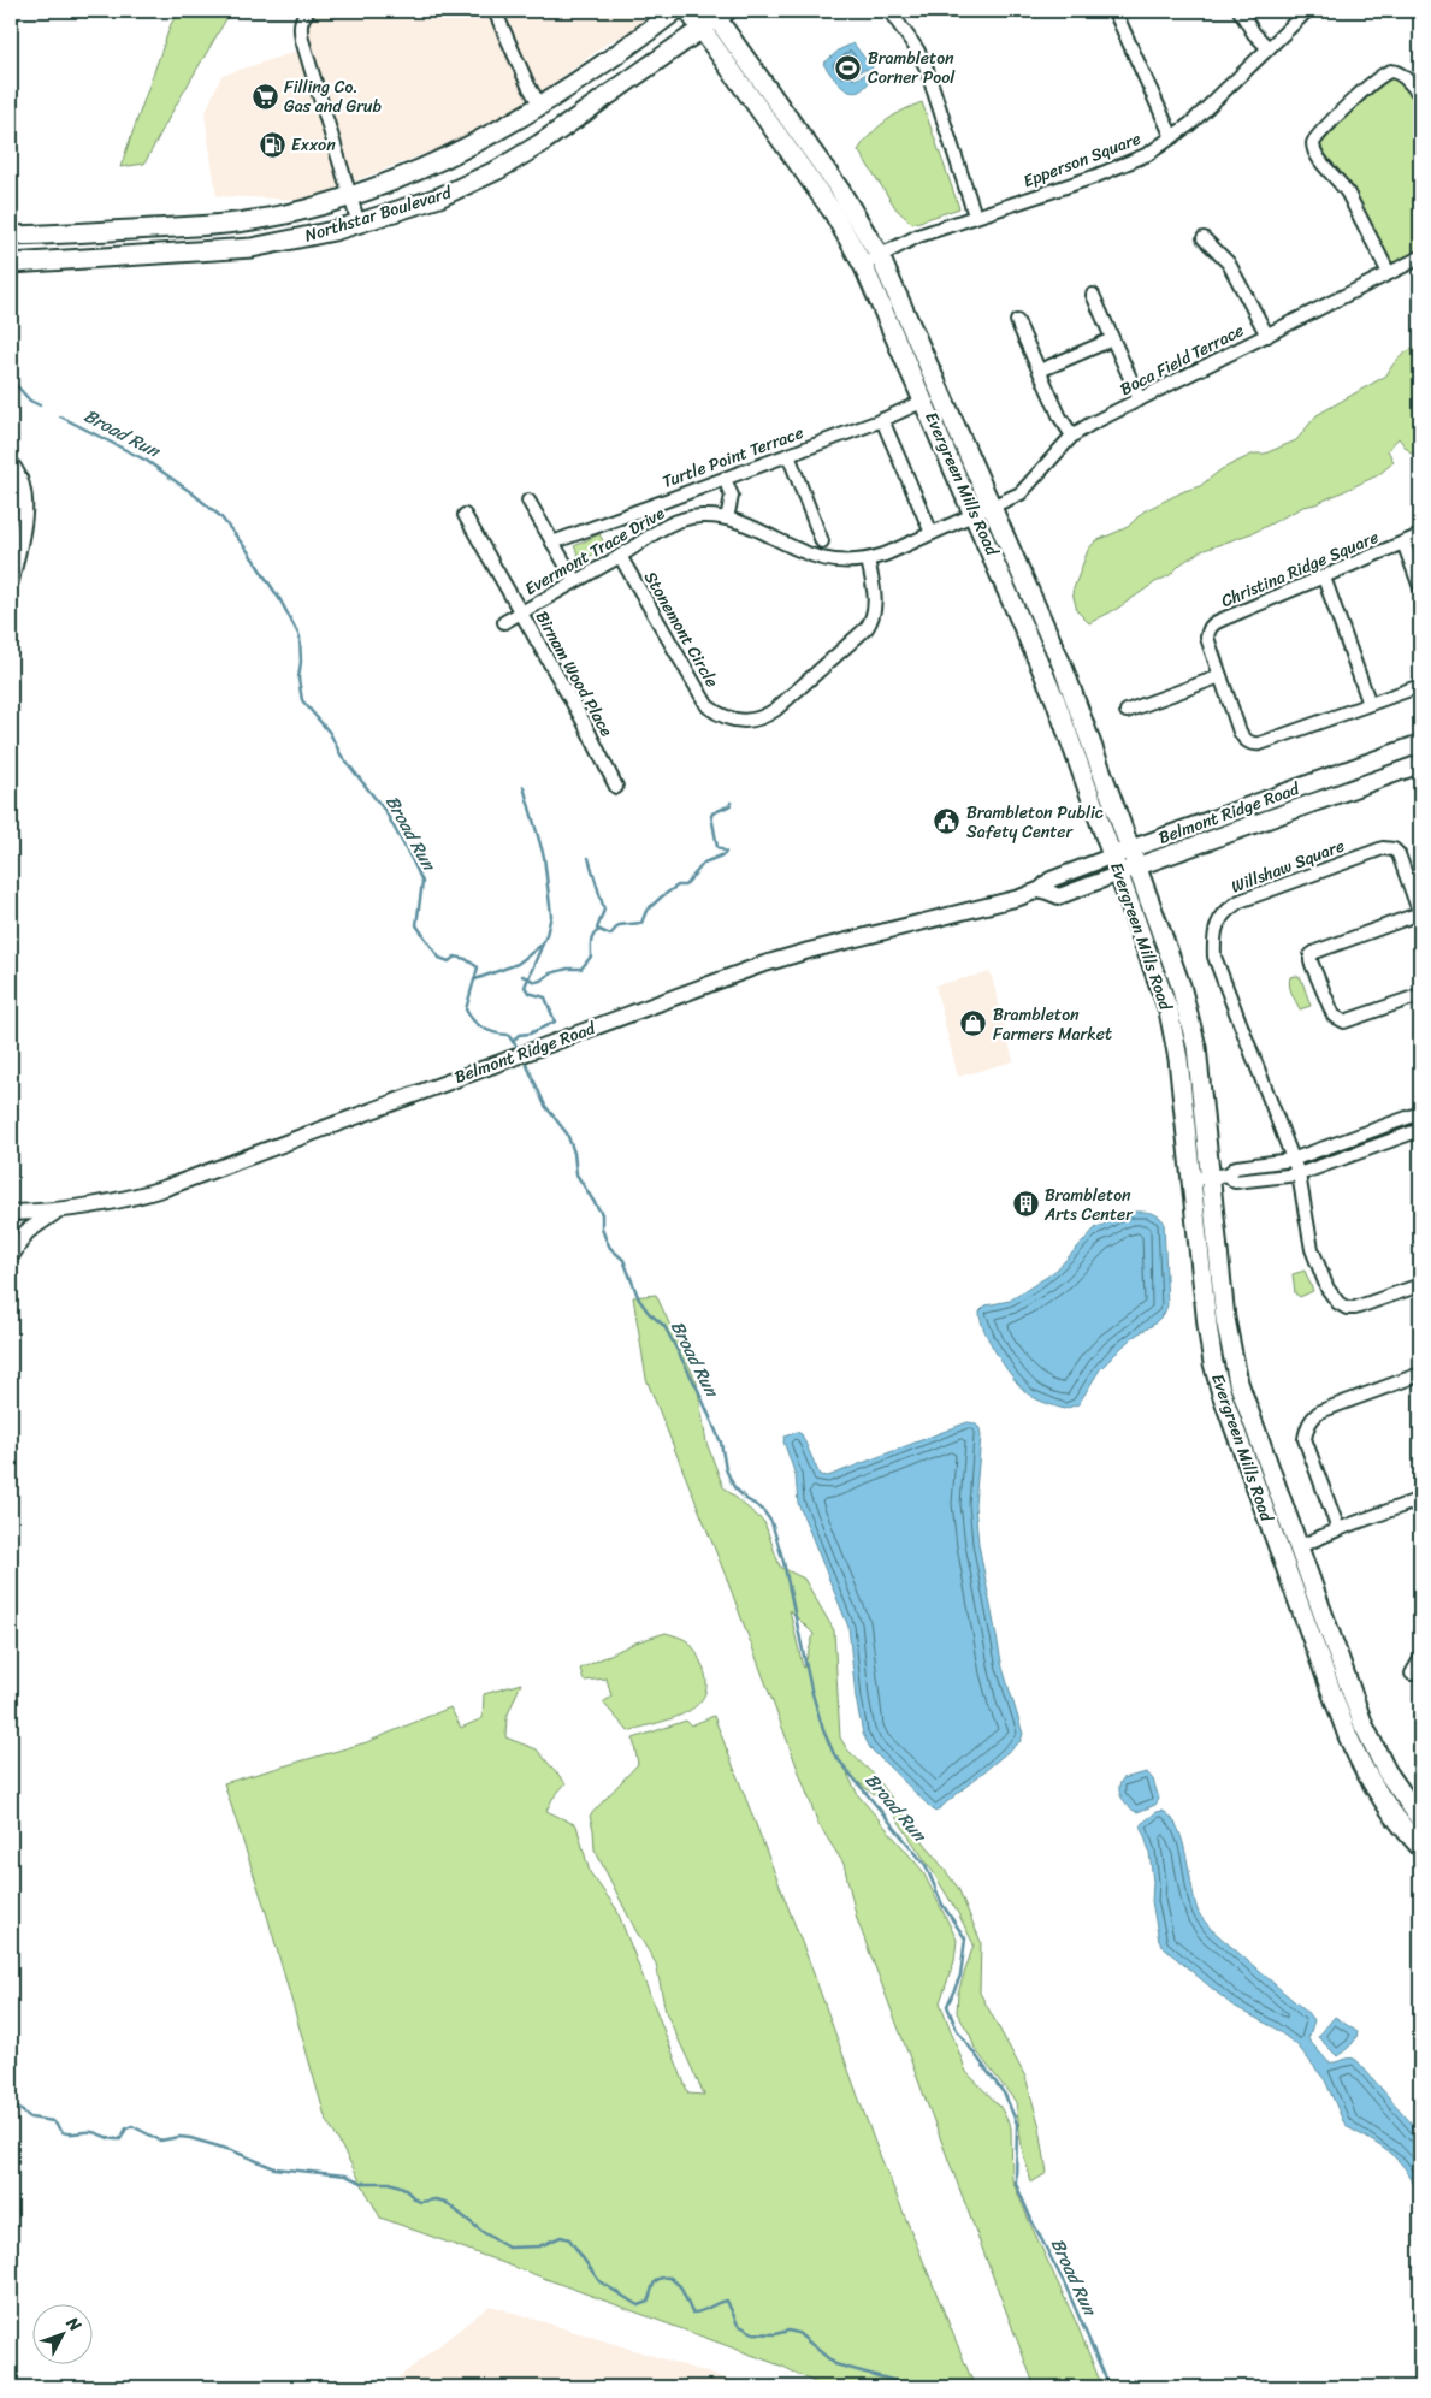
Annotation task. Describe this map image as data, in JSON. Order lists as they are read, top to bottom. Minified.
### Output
{"streets":{"main road":["Northstar Boulevard","Evergreen Mills Road","Belmont Ridge Road"],"street":["Epperson Square","Boca Field Terrace","Turtle Point Terrace","Evermont Trace Drive","Christina Ridge Square","Stonemont Circle","Birnam Wood Place","Willshaw Square"]},"crossings":[["Epperson Square","Evergreen Mills Road"],["Northstar Boulevard","Evergreen Mills Road"],["Boca Field Terrace","Evergreen Mills Road"],["Boca Field Terrace","Evermont Trace Drive"],["Turtle Point Terrace","Evergreen Mills Road"],["Evergreen Mills Road","Evermont Trace Drive"],["Evergreen Mills Road","Belmont Ridge Road"],["Evermont Trace Drive","Stonemont Circle"],["Evermont Trace Drive","Birnam Wood Place"]],"water":["Broad Run"],"places":{"sports":["Brambleton Corner Pool"],"supermarket":["Filling Co. Gas and Grub"],"fuel station":["Exxon"],"public building":["Brambleton Public Safety Center"],"shop":["Brambleton Farmers Market"],"building":["Brambleton Arts Center"]},"north":"top right"}
